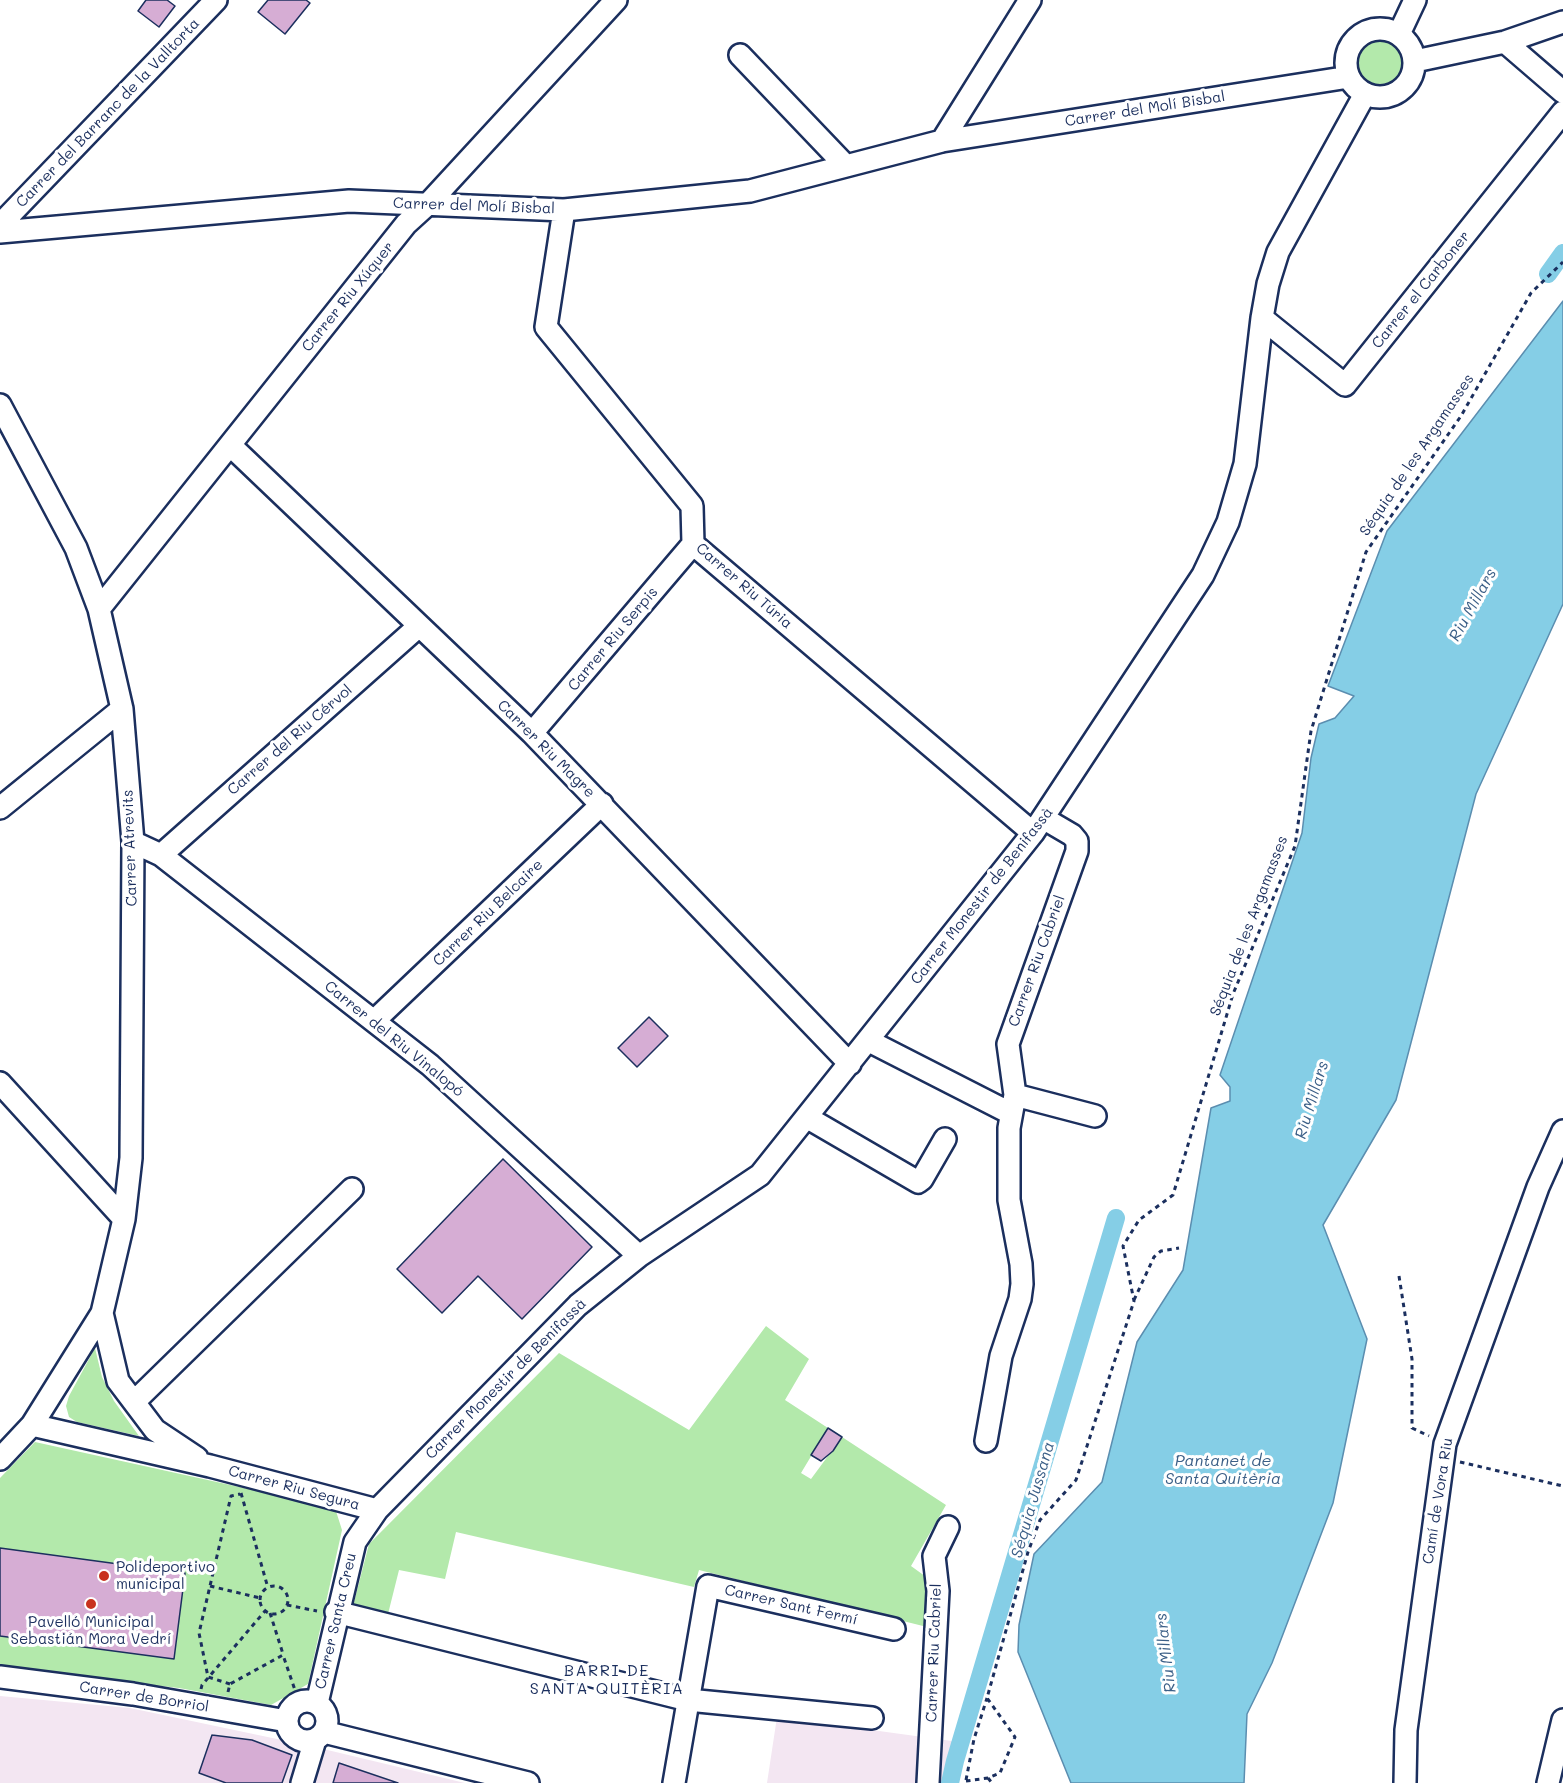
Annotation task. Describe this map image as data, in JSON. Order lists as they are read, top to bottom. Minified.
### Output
{"streets":{"street":["Carrer del Molí Bisbal","Carrer del Barranc de la Valltorta","Carrer el Carboner","Carrer Riu Xúquer","Carrer Riu Túria","Carrer Riu Serpis","Carrer del Riu Cérvol","Carrer Riu Magre","Carrer Atrevits","Carrer Monestir de Benifassà","Carrer Riu Belcaire","Carrer Riu Cabriel","Carrer del Riu Vinalopó","Carrer Riu Segura","Camí de Vora Riu","Carrer Sant Fermí","Carrer Santa Creu","Carrer de Borriol"],"path":["Séquia de les Argamasses"]},"crossings":[["Carrer del Molí Bisbal","Carrer Riu Xúquer"],["Carrer del Molí Bisbal","Carrer Riu Túria"],["Carrer del Molí Bisbal","Carrer Monestir de Benifassà"],["Carrer el Carboner","Carrer Monestir de Benifassà"],["Carrer Riu Xúquer","Carrer Riu Magre"],["Carrer Riu Xúquer","Carrer Atrevits"],["Carrer Riu Túria","Carrer Riu Serpis"],["Carrer Riu Túria","Carrer Monestir de Benifassà"],["Carrer Riu Túria","Carrer Riu Cabriel"],["Carrer Riu Serpis","Carrer Riu Magre"],["Carrer del Riu Cérvol","Carrer Riu Magre"],["Carrer del Riu Cérvol","Carrer del Riu Vinalopó"],["Carrer Riu Magre","Carrer Monestir de Benifassà"],["Carrer Riu Magre","Carrer Riu Belcaire"],["Carrer Atrevits","Carrer del Riu Vinalopó"],["Carrer Monestir de Benifassà","Carrer Riu Cabriel"],["Carrer Monestir de Benifassà","Carrer del Riu Vinalopó"],["Carrer Monestir de Benifassà","Carrer Riu Segura"],["Carrer Monestir de Benifassà","Carrer Santa Creu"],["Carrer Riu Belcaire","Carrer del Riu Vinalopó"],["Carrer Riu Segura","Carrer Santa Creu"],["Carrer Santa Creu","Carrer de Borriol"]],"districts":["BARRI DE SANTA QUITÈRIA"],"water":["Riu Millars","Pantanet de Santa Quitèria","Séquia Jussana"],"places":["Polideportivo municipal","Pavelló Municipal Sebastián Mora Vedrí"]}
